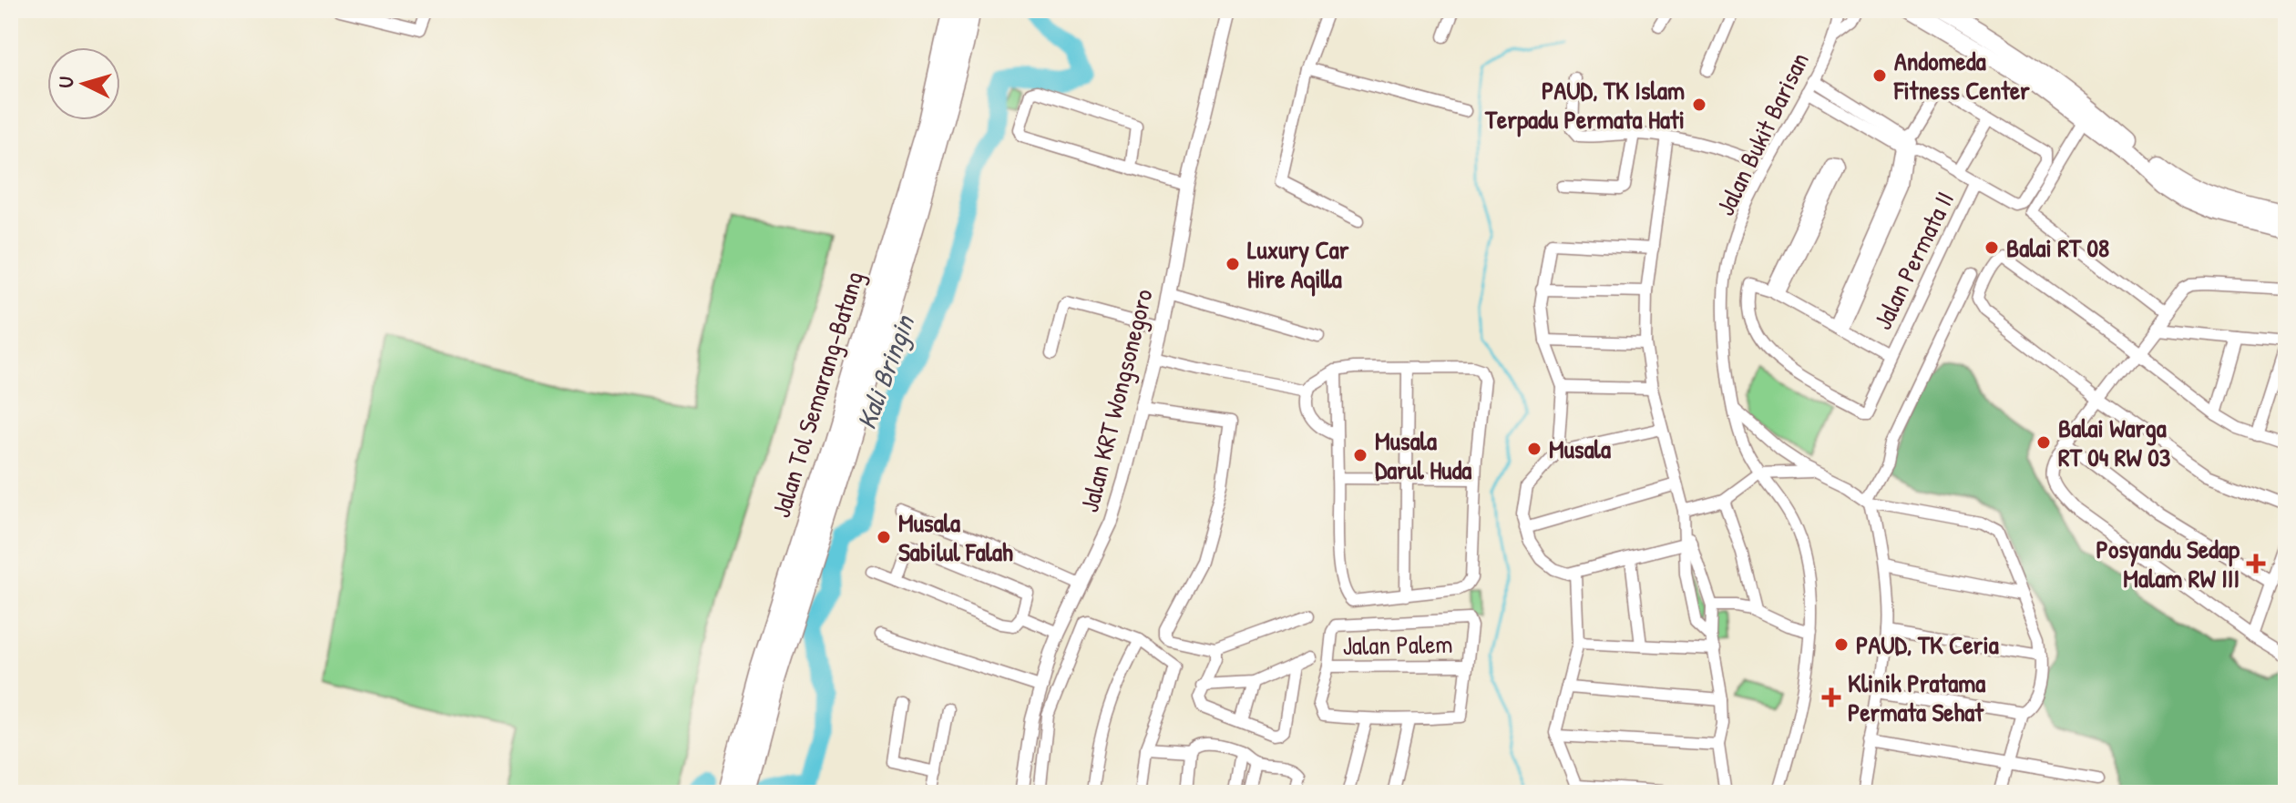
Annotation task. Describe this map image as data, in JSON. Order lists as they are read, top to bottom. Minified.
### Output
{"streets":{"highway":["Jalan Tol Semarang–Batang"],"street":["Jalan Bukit Barisan","Jalan Permata II","Jalan KRT Wongsonegoro","Jalan Palem"]},"water":["Kali Bringin"],"places":{"other":["Andomeda Fitness Center","PAUD, TK Islam Terpadu Permata Hati","Balai RT 08","Luxury Car Hire Aqilla","Balai Warga RT 04 RW 03","Musala","Musala Darul Huda","Musala Sabilul Falah","PAUD, TK Ceria"],"health":["Posyandu Sedap Malam RW III","Klinik Pratama Permata Sehat"]},"north":"left"}
